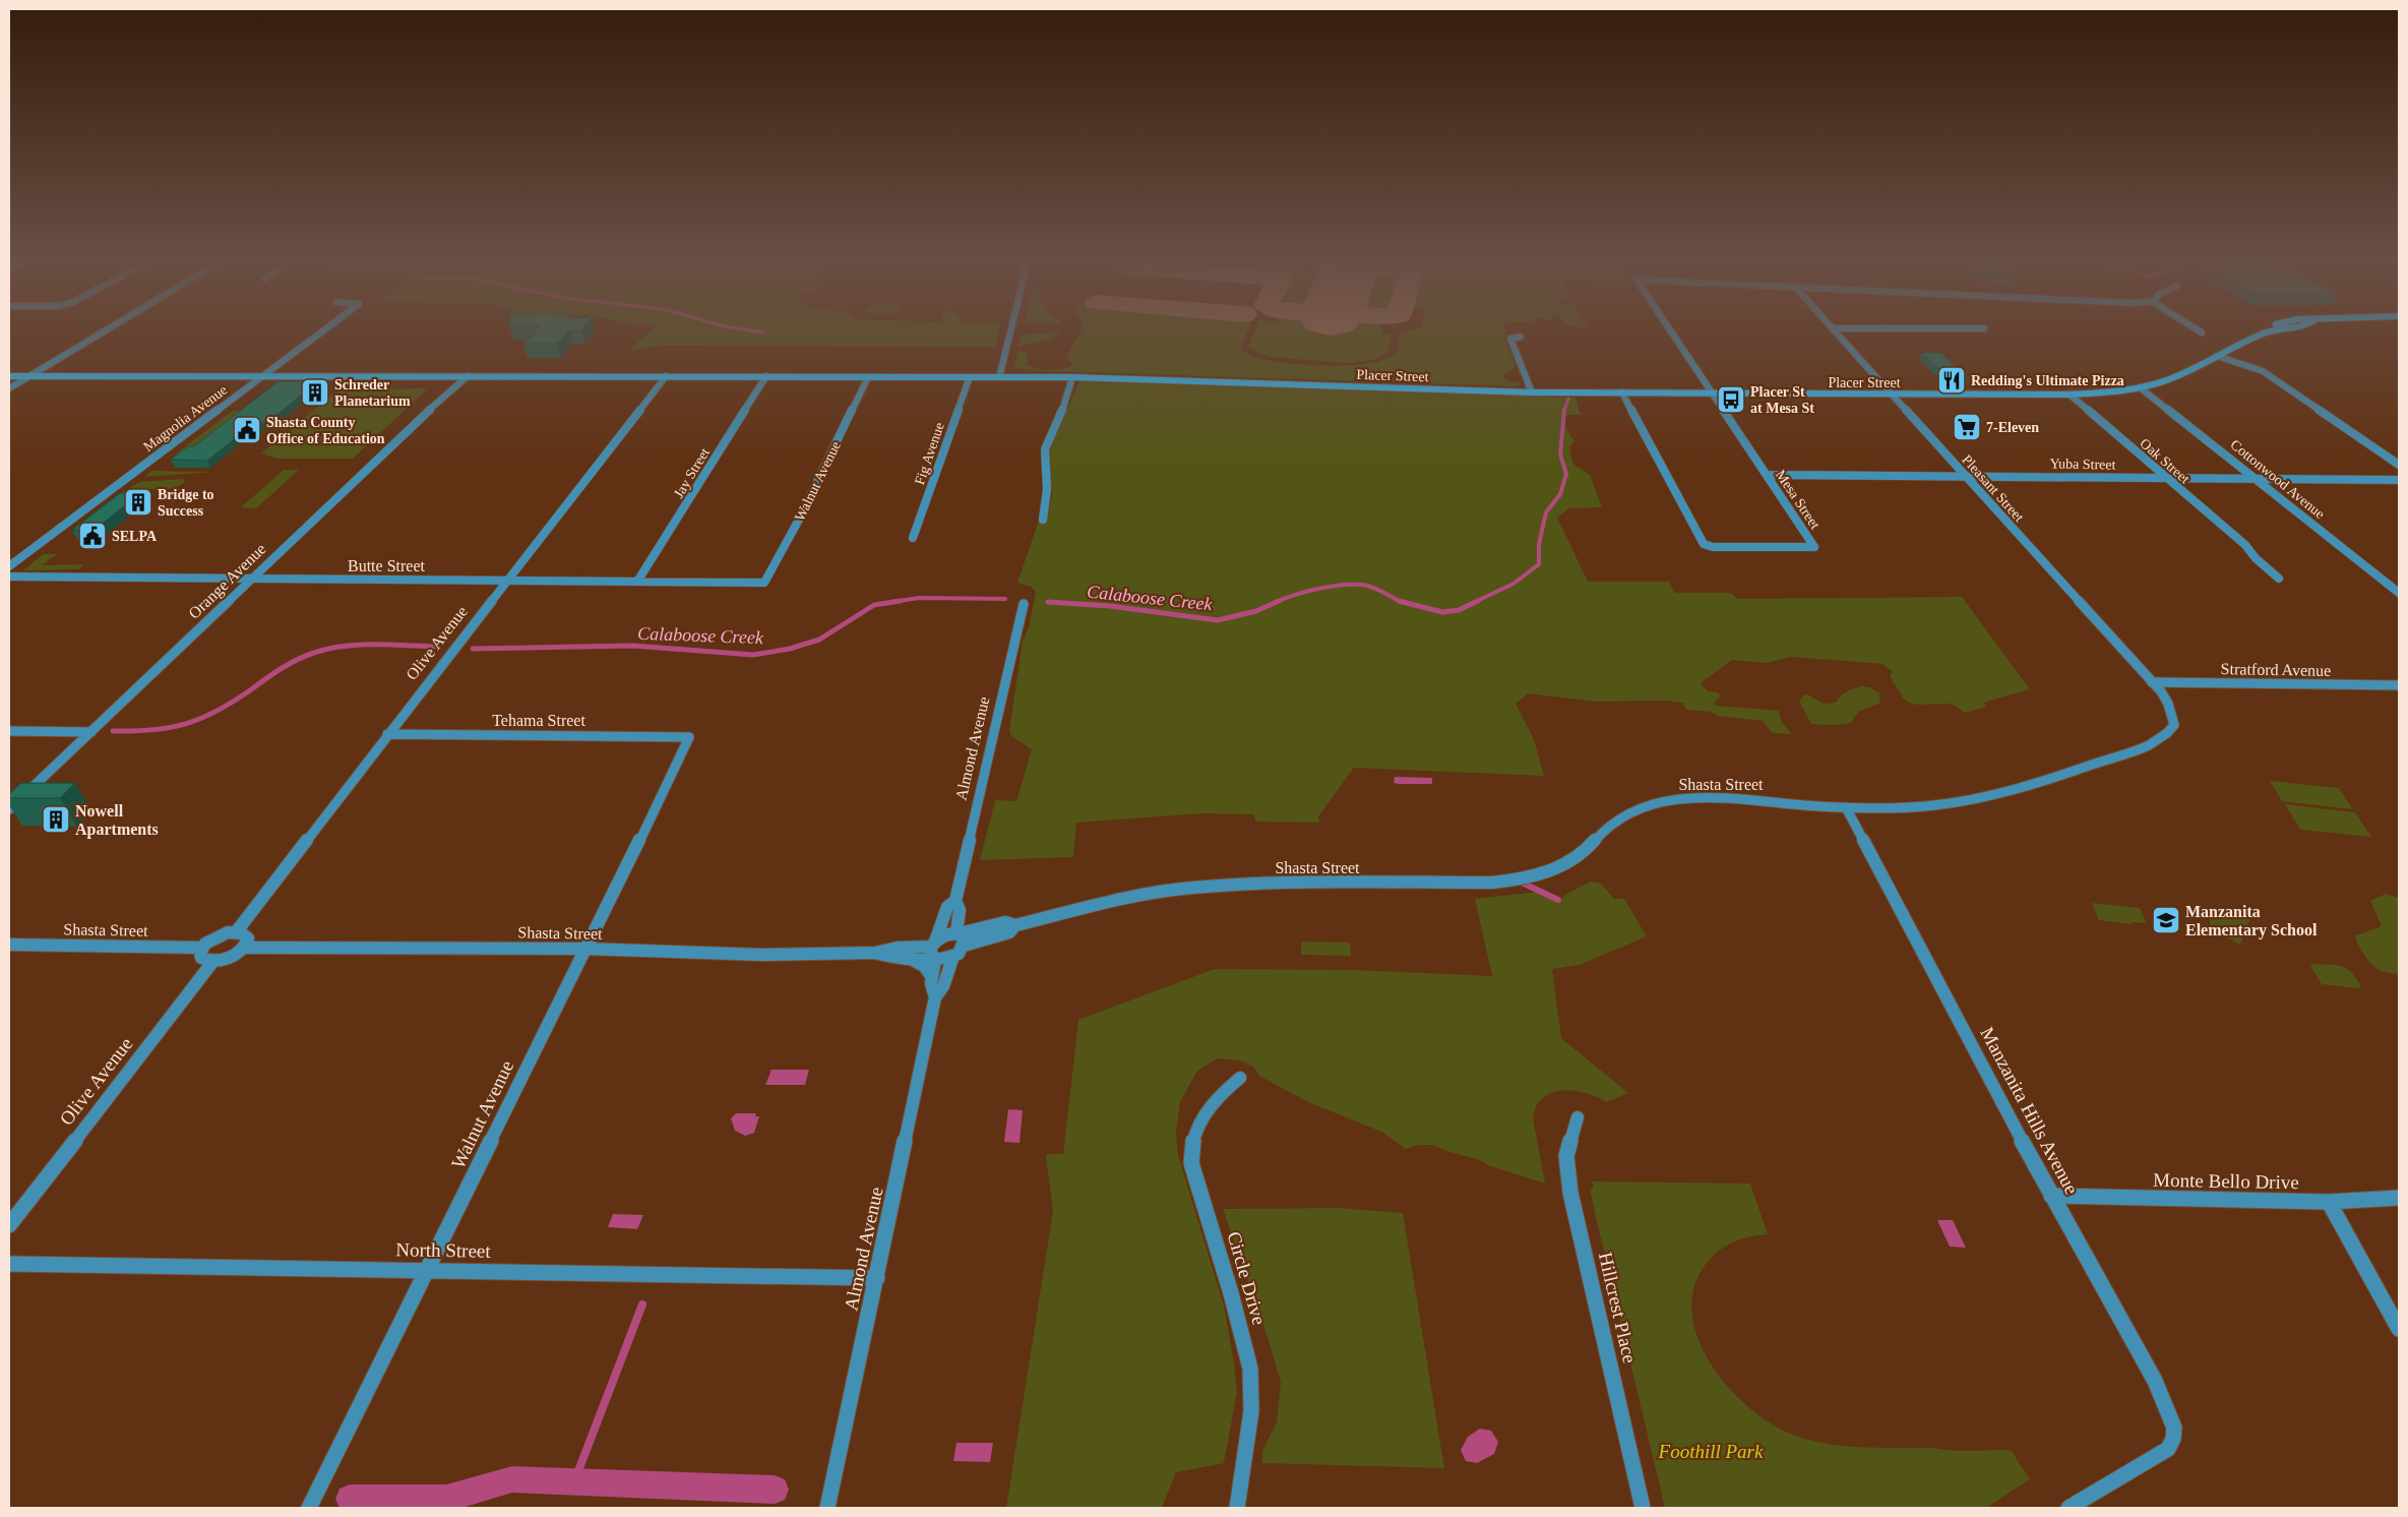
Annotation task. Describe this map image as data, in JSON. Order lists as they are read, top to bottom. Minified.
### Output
{"streets":{"main road":["Placer Street"],"street":["Magnolia Avenue","Fig Avenue","Oak Street","Yuba Street","Jay Street","Cottonwood Avenue","Walnut Avenue","Pleasant Street","Mesa Street","Butte Street","Orange Avenue","Olive Avenue","Stratford Avenue","Tehama Street","Almond Avenue","Shasta Street","Manzanita Hills Avenue","Monte Bello Drive","North Street","Circle Drive","Hillcrest Place"]},"crossings":[["Placer Street","Magnolia Avenue"],["Placer Street","Fig Avenue"],["Placer Street","Oak Street"],["Placer Street","Jay Street"],["Placer Street","Cottonwood Avenue"],["Placer Street","Walnut Avenue"],["Placer Street","Pleasant Street"],["Placer Street","Mesa Street"],["Placer Street","Orange Avenue"],["Placer Street","Olive Avenue"],["Oak Street","Yuba Street"],["Yuba Street","Cottonwood Avenue"],["Yuba Street","Pleasant Street"],["Yuba Street","Mesa Street"],["Jay Street","Butte Street"],["Walnut Avenue","Butte Street"],["Walnut Avenue","Tehama Street"],["Walnut Avenue","Shasta Street"],["Walnut Avenue","North Street"],["Pleasant Street","Stratford Avenue"],["Pleasant Street","Shasta Street"],["Butte Street","Orange Avenue"],["Butte Street","Olive Avenue"],["Olive Avenue","Tehama Street"],["Stratford Avenue","Shasta Street"],["Almond Avenue","Shasta Street"],["Almond Avenue","North Street"],["Shasta Street","Manzanita Hills Avenue"],["Manzanita Hills Avenue","Monte Bello Drive"]],"water":["Calaboose Creek"],"parks":["Foothill Park"],"places":{"restaurant":["Redding's Ultimate Pizza"],"building":["Schreder Planetarium","Bridge to Success","Nowell Apartments"],"bus stop":["Placer St at Mesa St"],"supermarket":["7-Eleven"],"public building":["Shasta County Office of Education","SELPA"],"school or university":["Manzanita Elementary School"]}}
